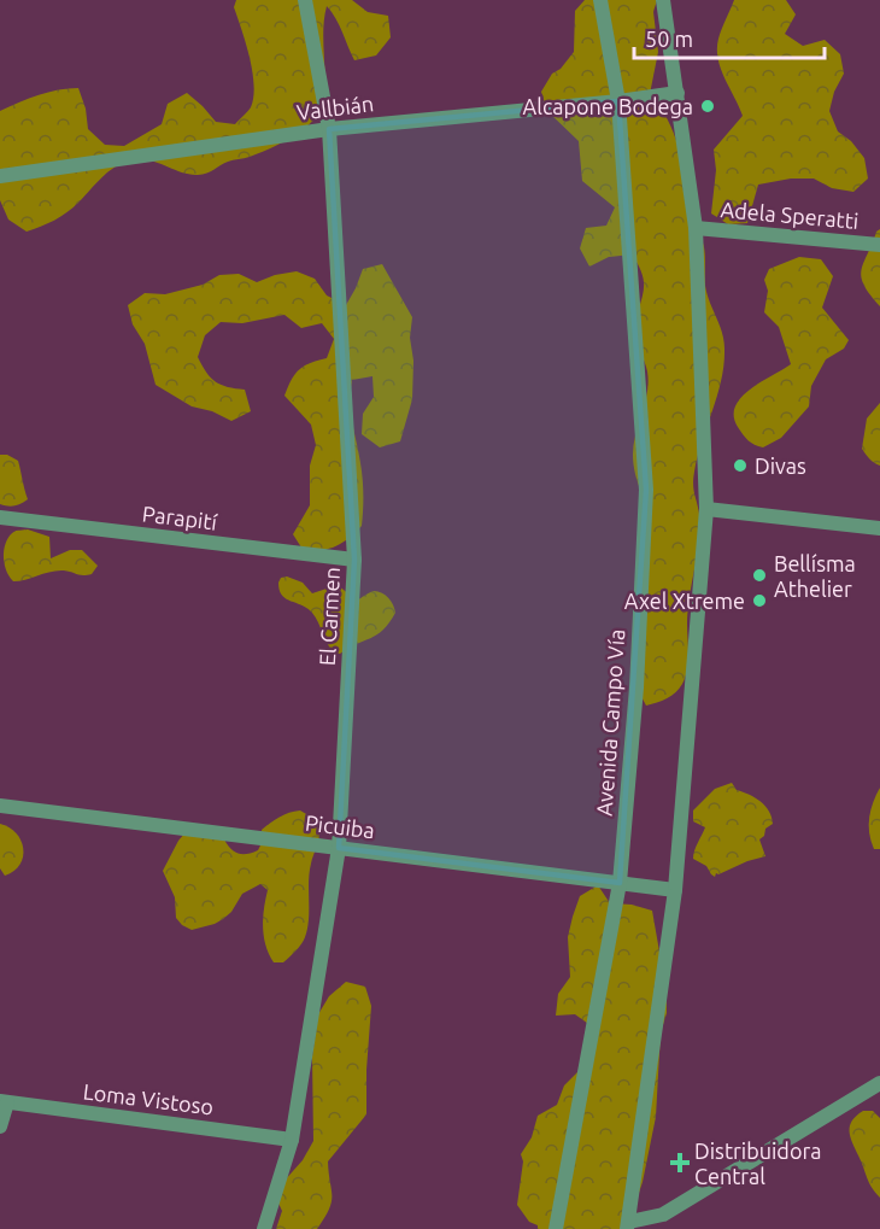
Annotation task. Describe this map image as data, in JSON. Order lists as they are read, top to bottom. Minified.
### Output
{"streets":{"street":["Vallbián","Adela Speratti","Parapití","El Carmen","Avenida Campo Vía","Picuiba","Loma Vistoso"]},"crossings":[["Vallbián","El Carmen"],["Vallbián","Avenida Campo Vía"],["Parapití","El Carmen"],["El Carmen","Picuiba"],["El Carmen","Loma Vistoso"],["Avenida Campo Vía","Picuiba"]],"places":{"other":["Alcapone Bodega","Divas","Bellísma Athelier","Axel Xtreme"],"health":["Distribuidora Central"]},"scale_bar":"50 m"}
